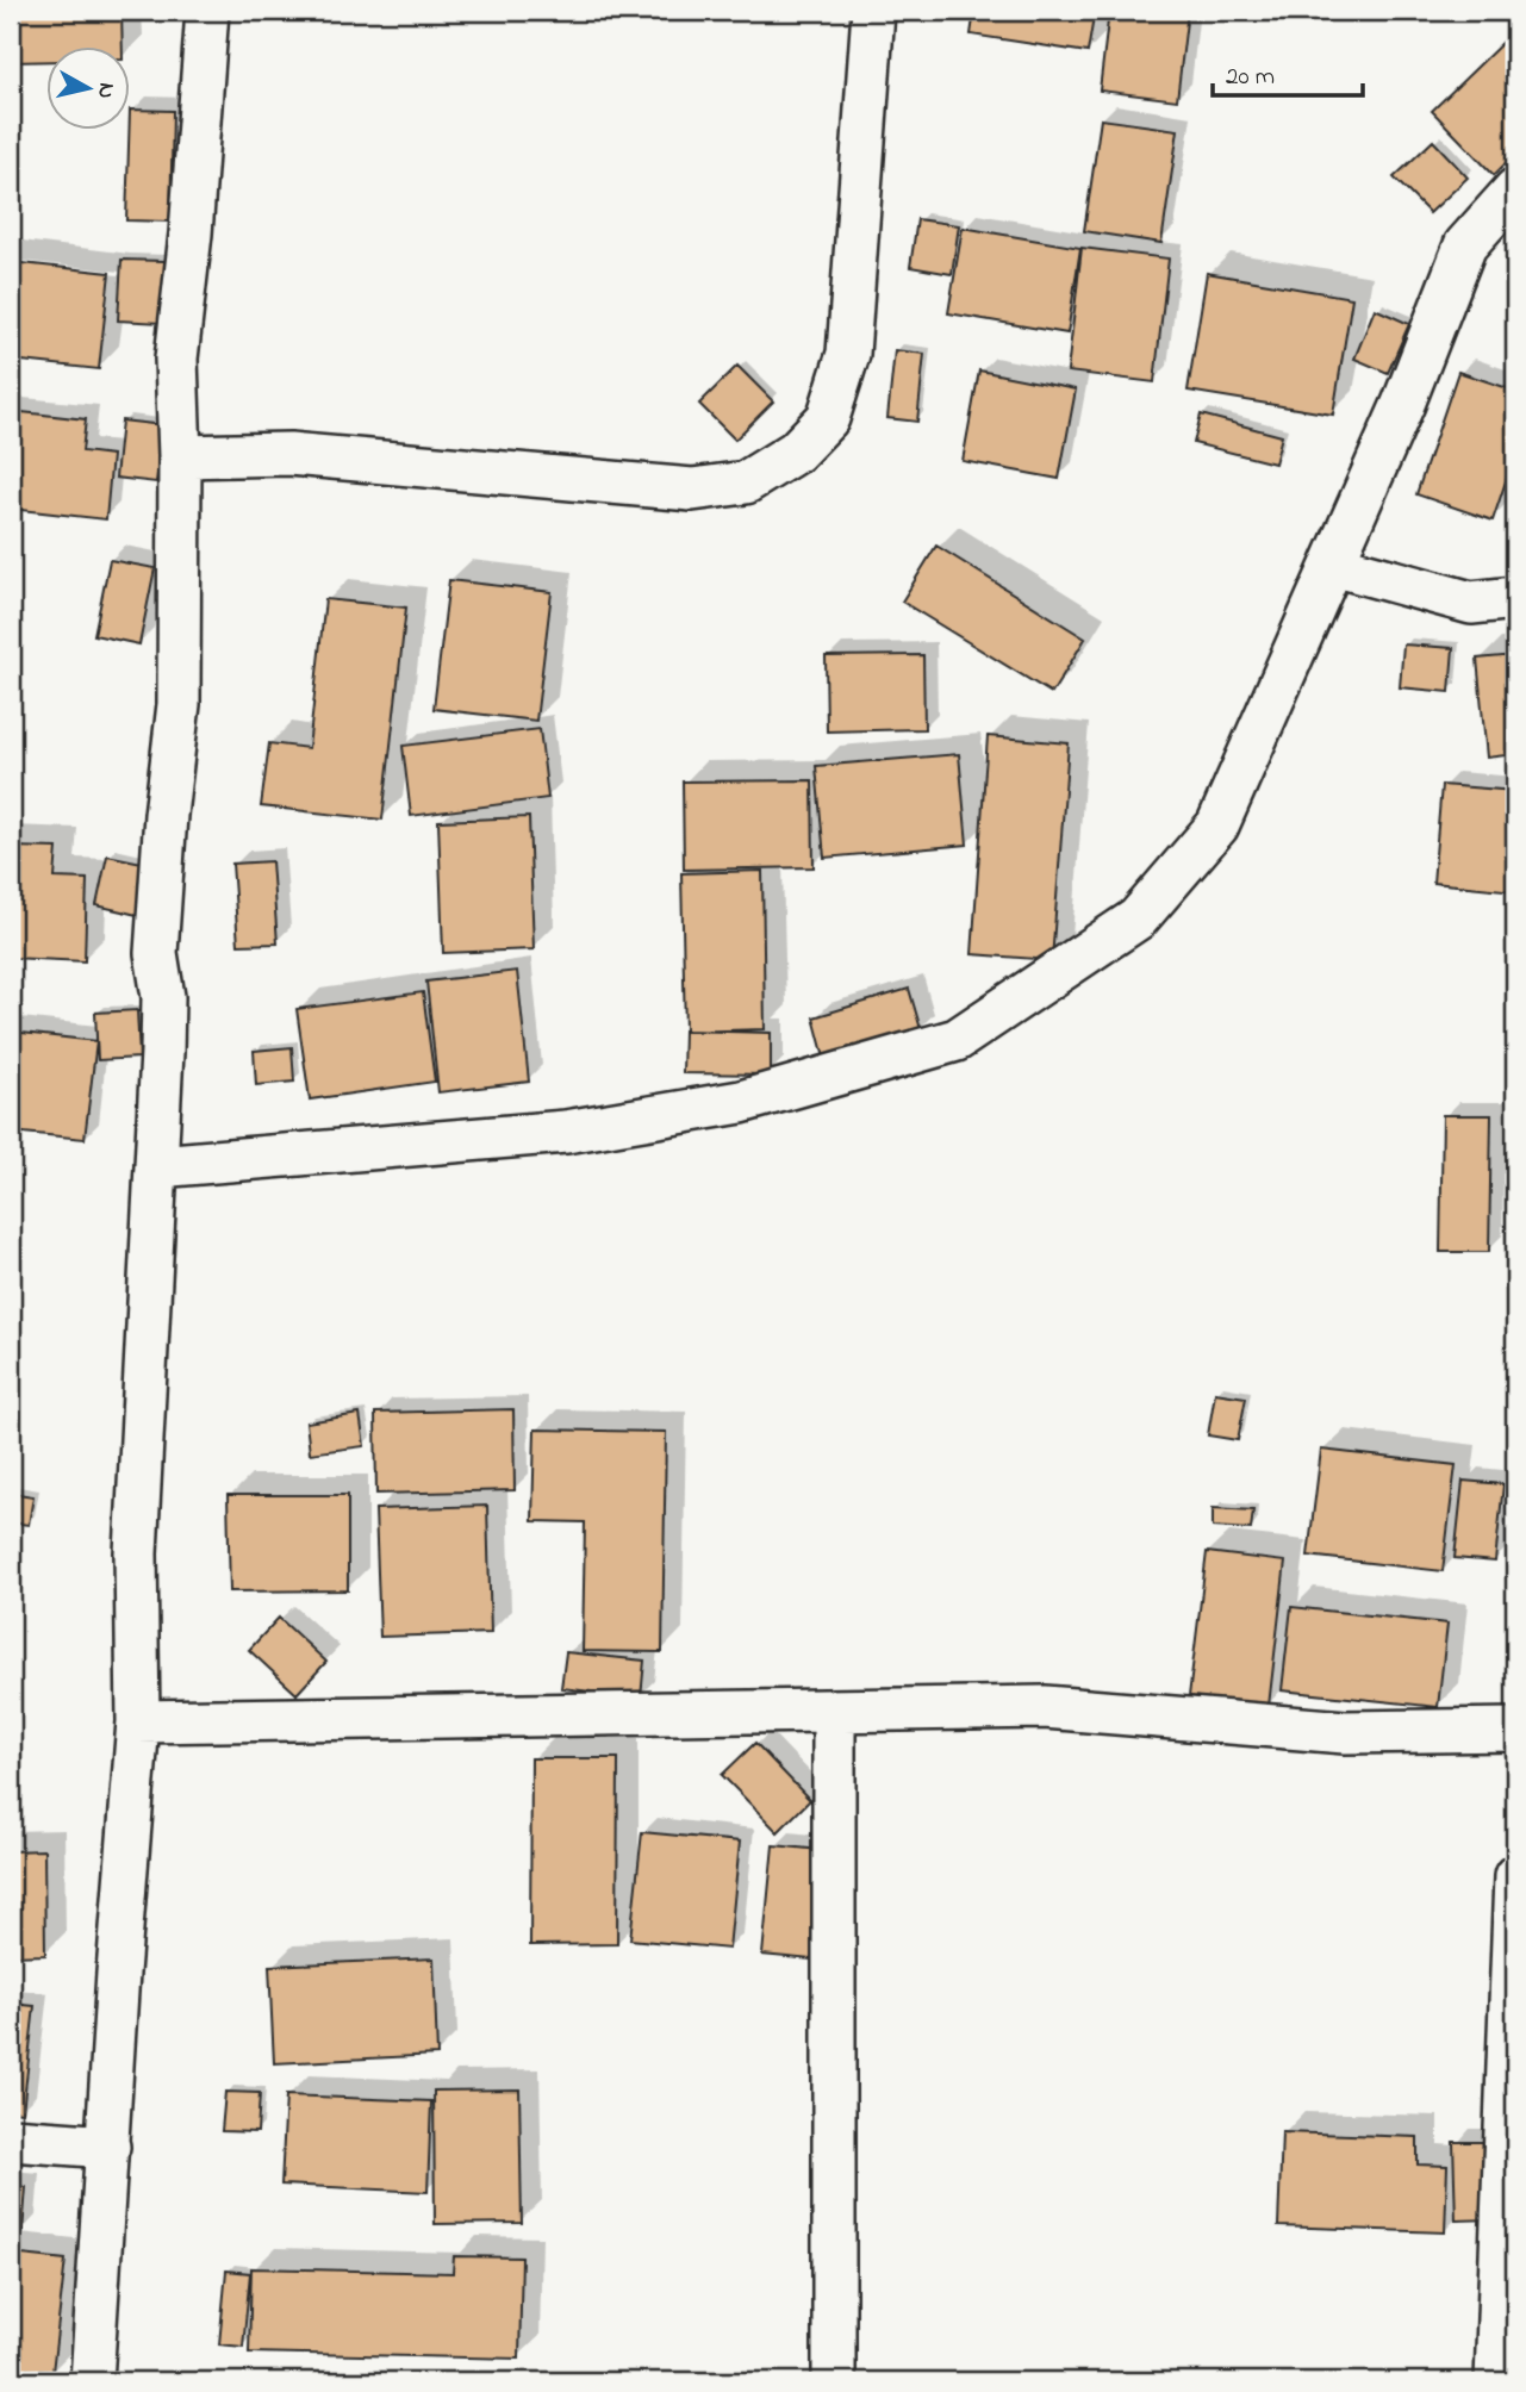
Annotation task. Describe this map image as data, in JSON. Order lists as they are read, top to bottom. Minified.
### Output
{"scale_bar":"20 m","north":"right"}
